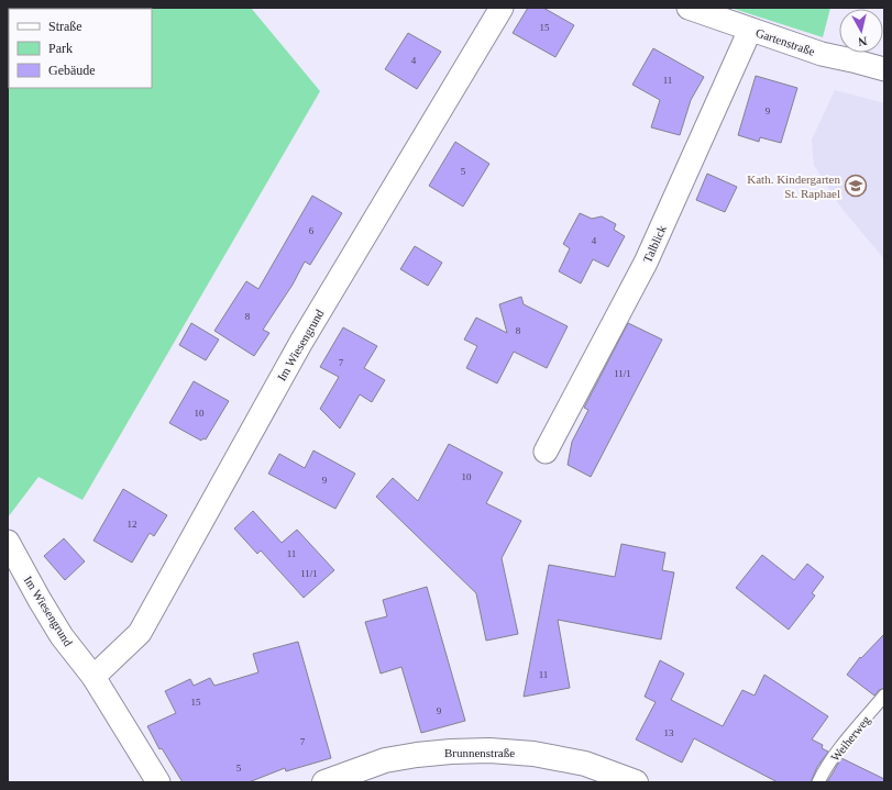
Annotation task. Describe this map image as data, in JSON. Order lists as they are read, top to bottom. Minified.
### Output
{"streets":{"street":["Gartenstraße","Talblick","Im Wiesengrund","Brunnenstraße"],"lane":["Weiherweg"]},"crossings":[["Gartenstraße","Talblick"]],"places":{"school or university":["Kath. Kindergarten St. Raphael"]},"house_numbers":["15","4","11","9","5","6","4","8","8","7","11/1","10","10","9","12","11","11/1","11","15","9","13","7","5"],"legend":["Straße","Park","Gebäude"],"north":"bottom"}
